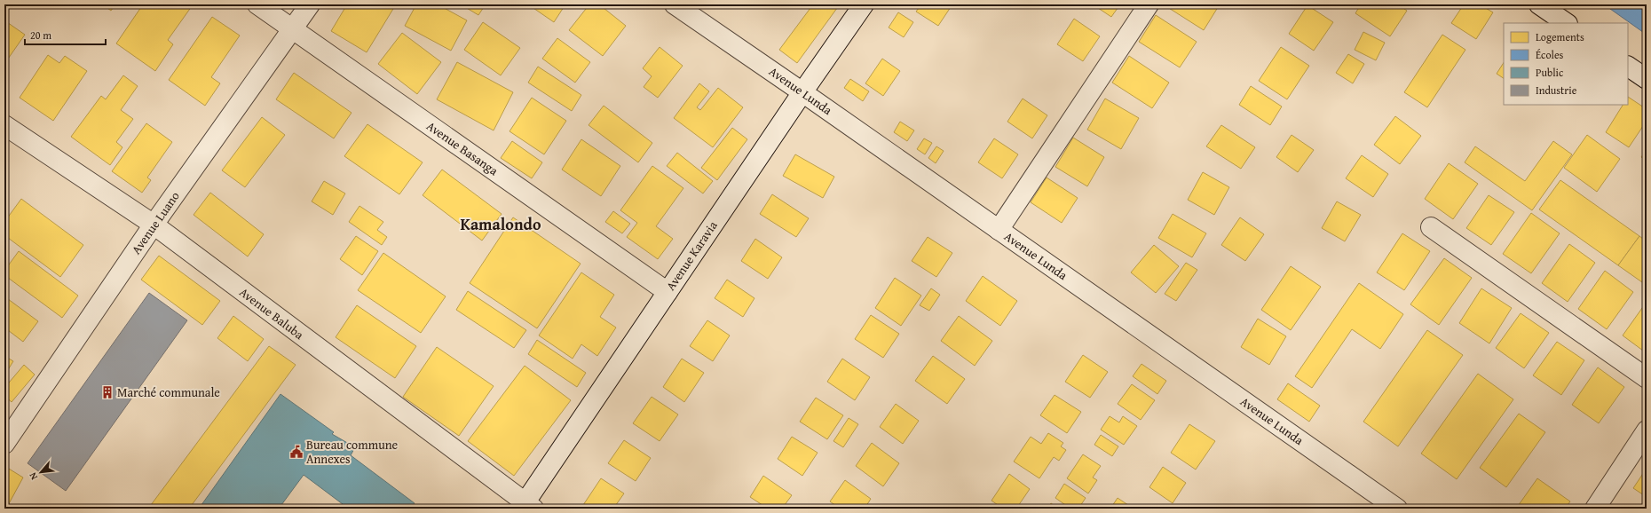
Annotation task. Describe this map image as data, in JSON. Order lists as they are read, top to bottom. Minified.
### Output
{"streets":{"street":["Avenue Lunda","Avenue Basanga","Avenue Luano","Avenue Karavia","Avenue Baluba"]},"crossings":[["Avenue Lunda","Avenue Karavia"],["Avenue Basanga","Avenue Luano"],["Avenue Basanga","Avenue Karavia"],["Avenue Luano","Avenue Baluba"],["Avenue Karavia","Avenue Baluba"]],"districts":["Kamalondo"],"places":{"building":["Marché communale"],"public building":["Bureau commune Annexes"]},"legend":["Logements","Écoles","Public","Industrie"],"scale_bar":"20 m","north":"bottom left"}
